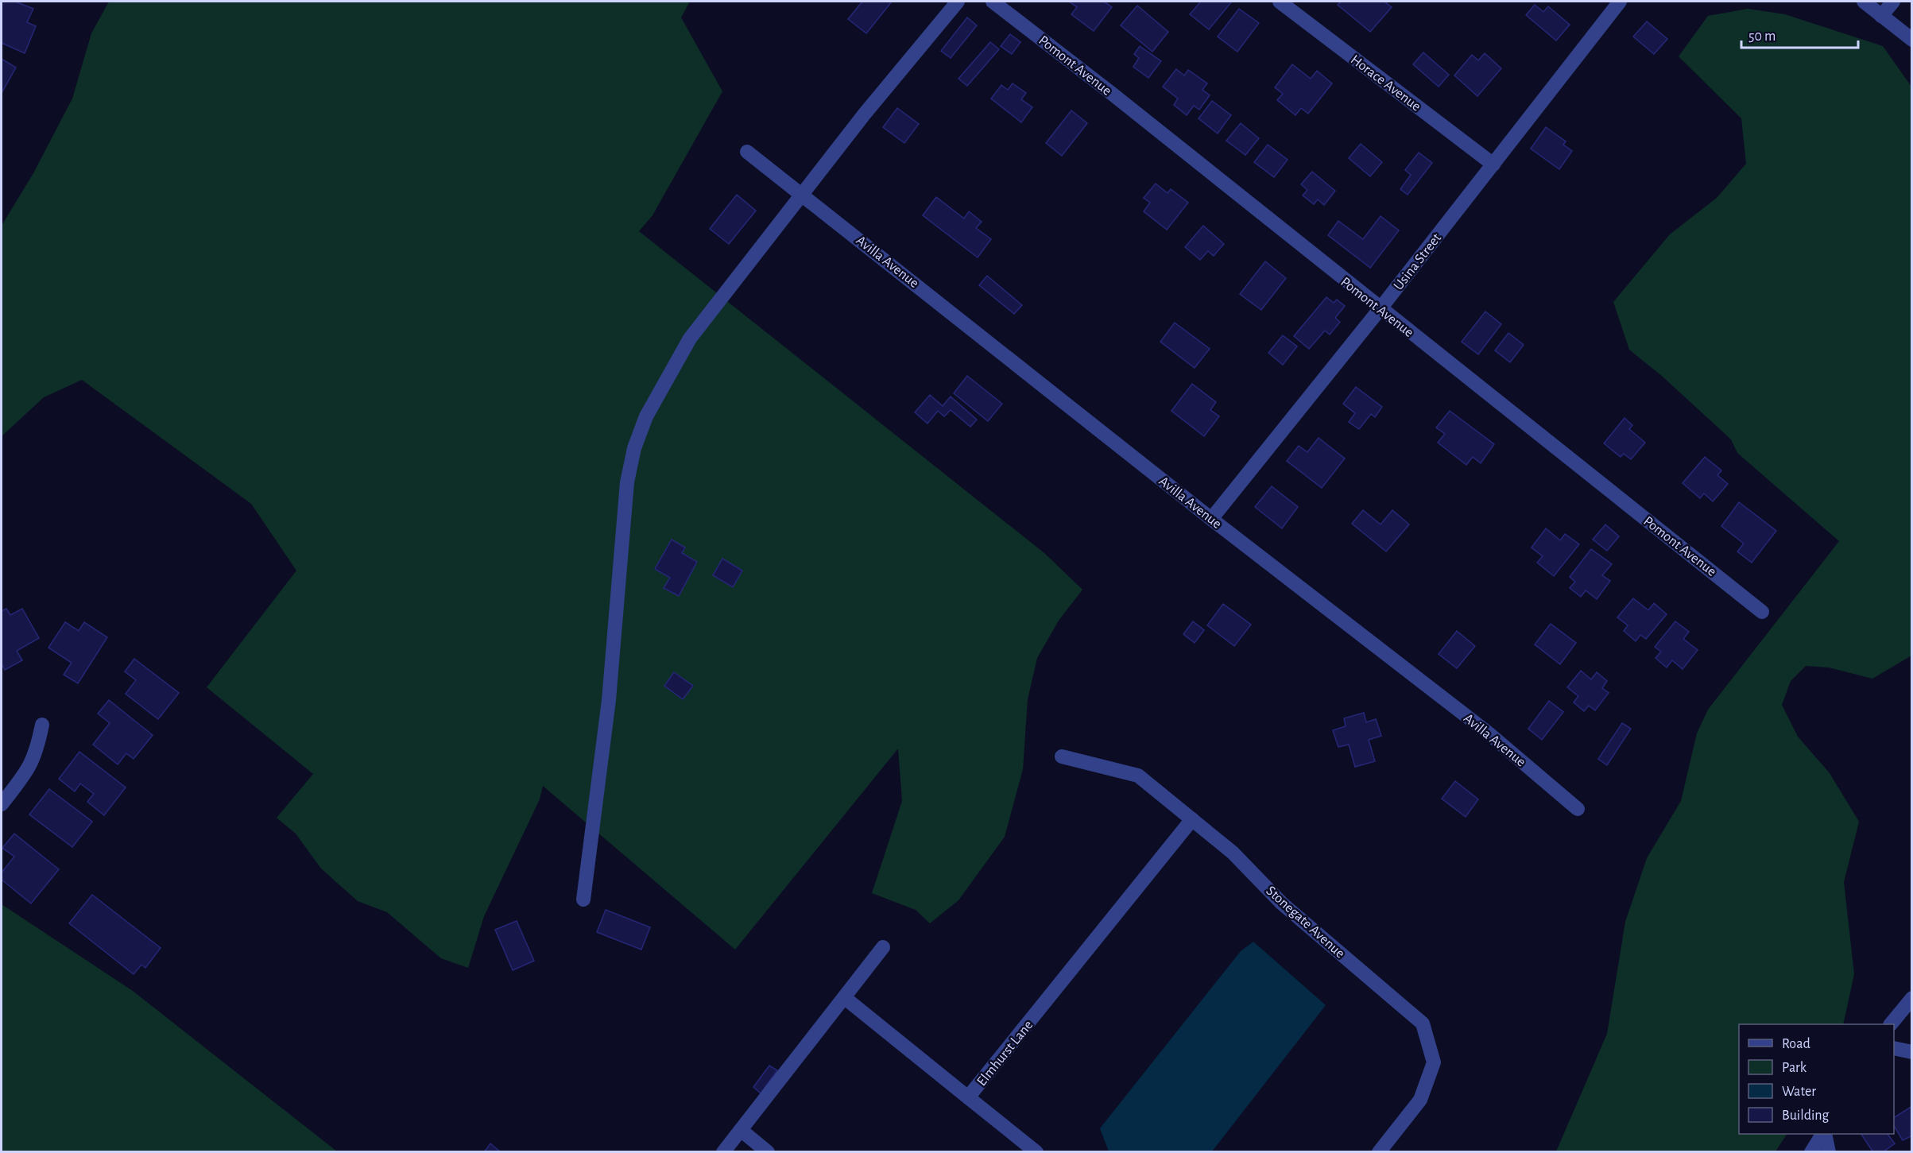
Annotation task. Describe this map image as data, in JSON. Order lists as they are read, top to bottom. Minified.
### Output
{"streets":{"street":["Pomont Avenue","Horace Avenue","Avilla Avenue","Usina Street","Stonegate Avenue","Elmhurst Lane"]},"crossings":[["Pomont Avenue","Usina Street"],["Horace Avenue","Usina Street"],["Avilla Avenue","Usina Street"],["Stonegate Avenue","Elmhurst Lane"]],"legend":["Road","Park","Water","Building"],"scale_bar":"50 m"}
